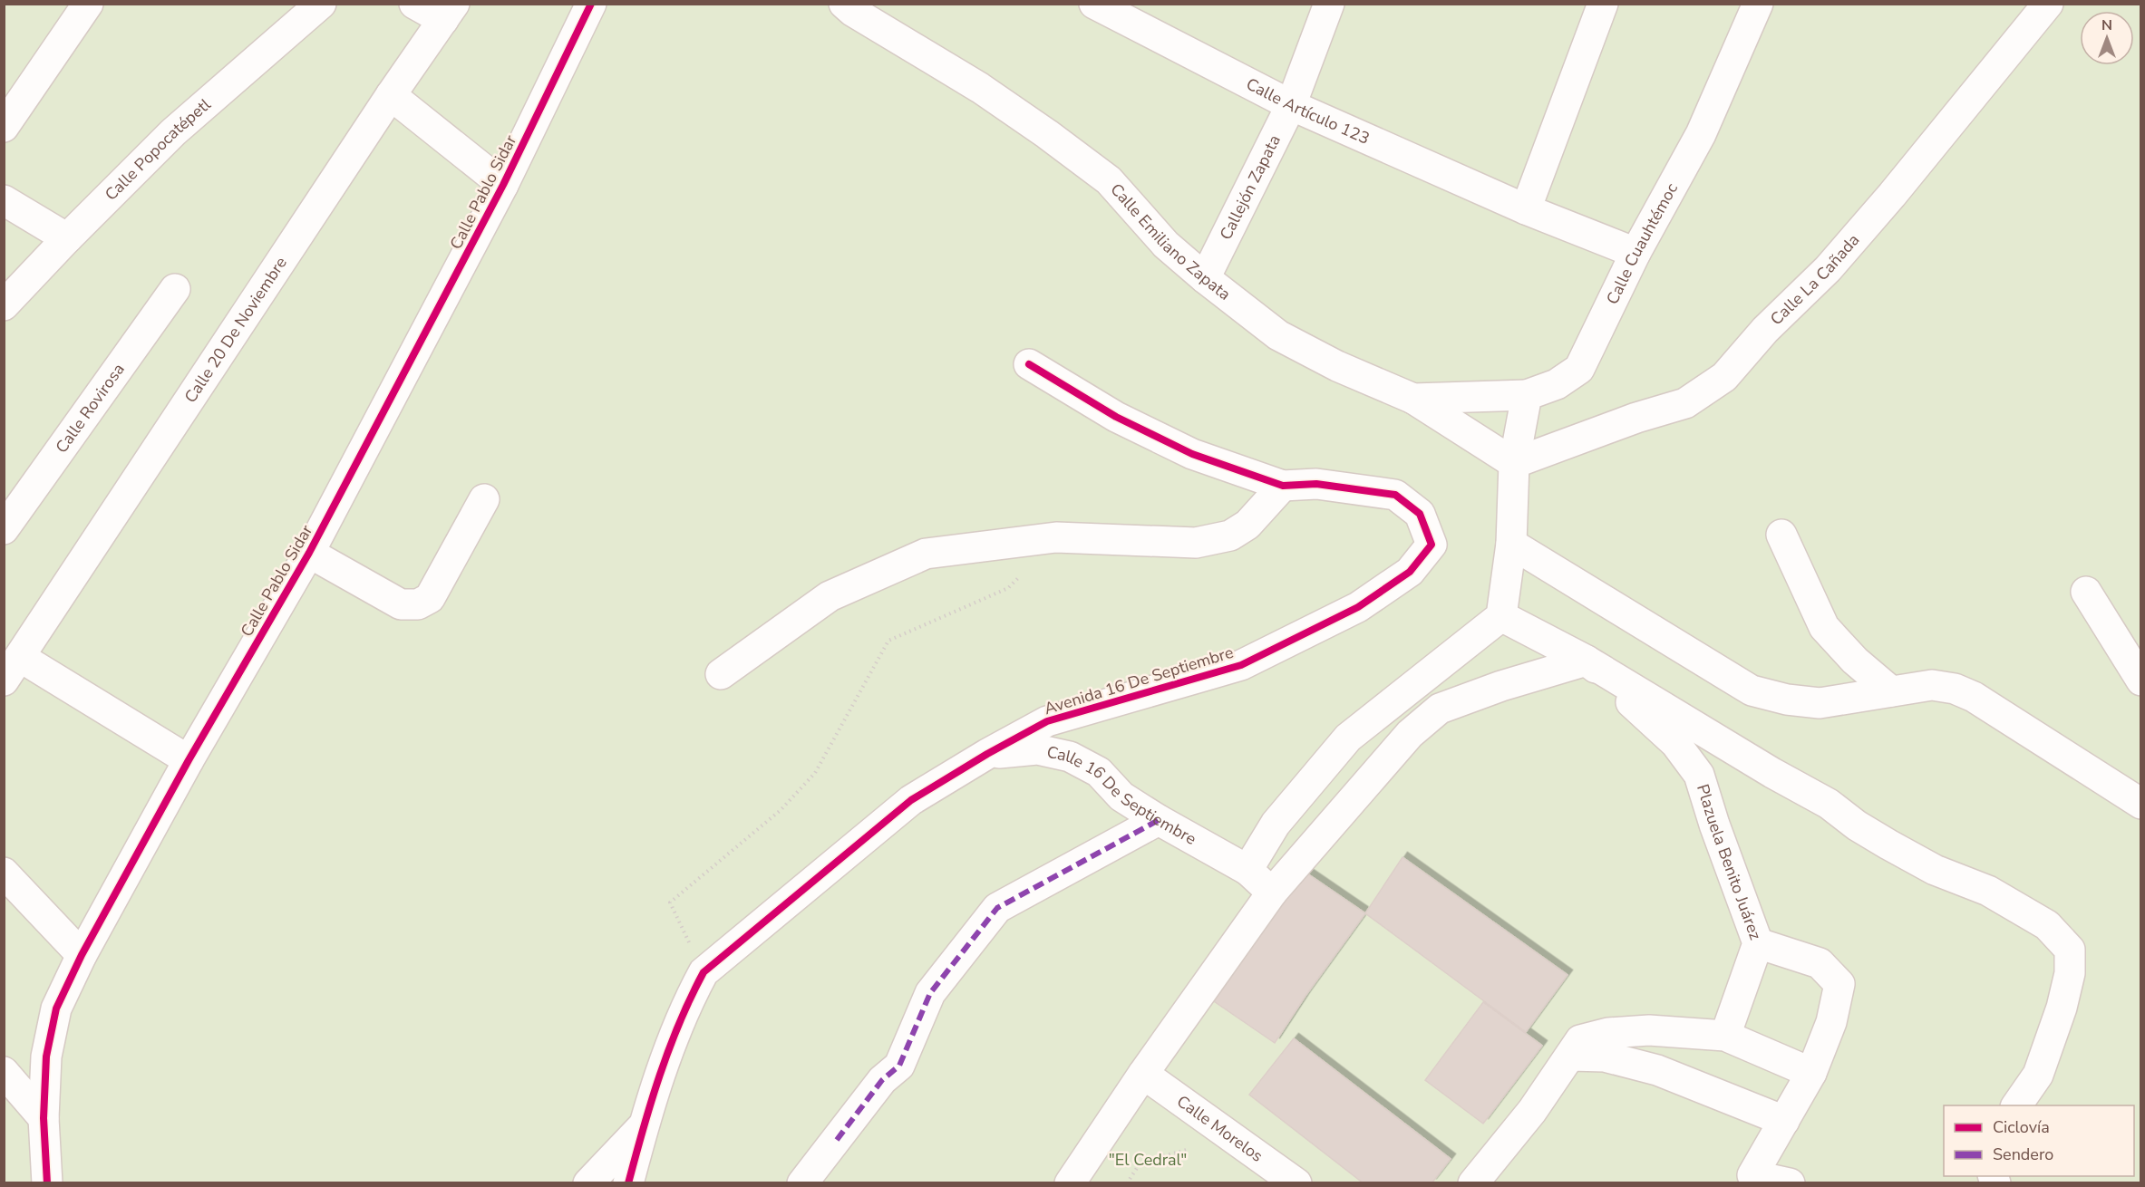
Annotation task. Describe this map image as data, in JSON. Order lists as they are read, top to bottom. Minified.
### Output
{"streets":{"street":["Calle Artículo 123","Calle Popocatépetl","Callejón Zapata","Calle Pablo Sidar","Calle Emiliano Zapata","Calle Cuauhtémoc","Calle La Cañada","Calle 20 De Noviembre","Calle Rovirosa","Avenida 16 De Septiembre","Calle 16 De Septiembre","Plazuela Benito Juárez","Calle Morelos"]},"crossings":[["Calle Artículo 123","Callejón Zapata"],["Calle Artículo 123","Calle Cuauhtémoc"],["Callejón Zapata","Calle Emiliano Zapata"],["Calle Emiliano Zapata","Calle Cuauhtémoc"],["Avenida 16 De Septiembre","Calle 16 De Septiembre"]],"parks":["\"El Cedral\""],"legend":["Ciclovía","Sendero"],"north":"top"}
